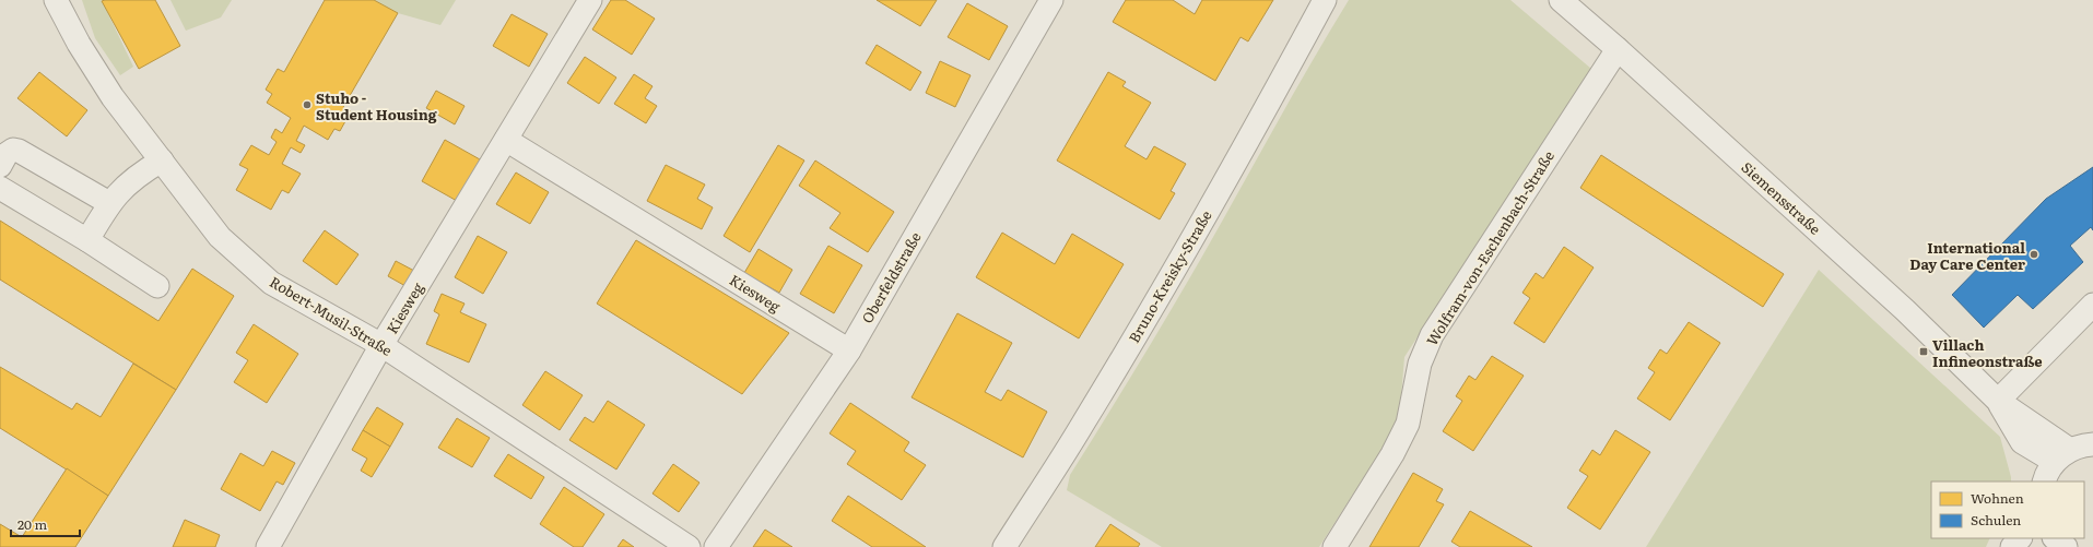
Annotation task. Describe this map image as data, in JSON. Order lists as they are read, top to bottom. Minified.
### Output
{"streets":{"street":["Siemensstraße","Wolfram-von-Eschenbach-Straße","Bruno-Kreisky-Straße","Oberfeldstraße","Kiesweg","Robert-Musil-Straße"]},"crossings":[["Siemensstraße","Wolfram-von-Eschenbach-Straße"],["Oberfeldstraße","Kiesweg"],["Kiesweg","Robert-Musil-Straße"]],"places":{"other":["Stuho - Student Housing","International Day Care Center"],"transit":["Villach Infineonstraße"]},"legend":["Wohnen","Schulen"],"scale_bar":"20 m"}
